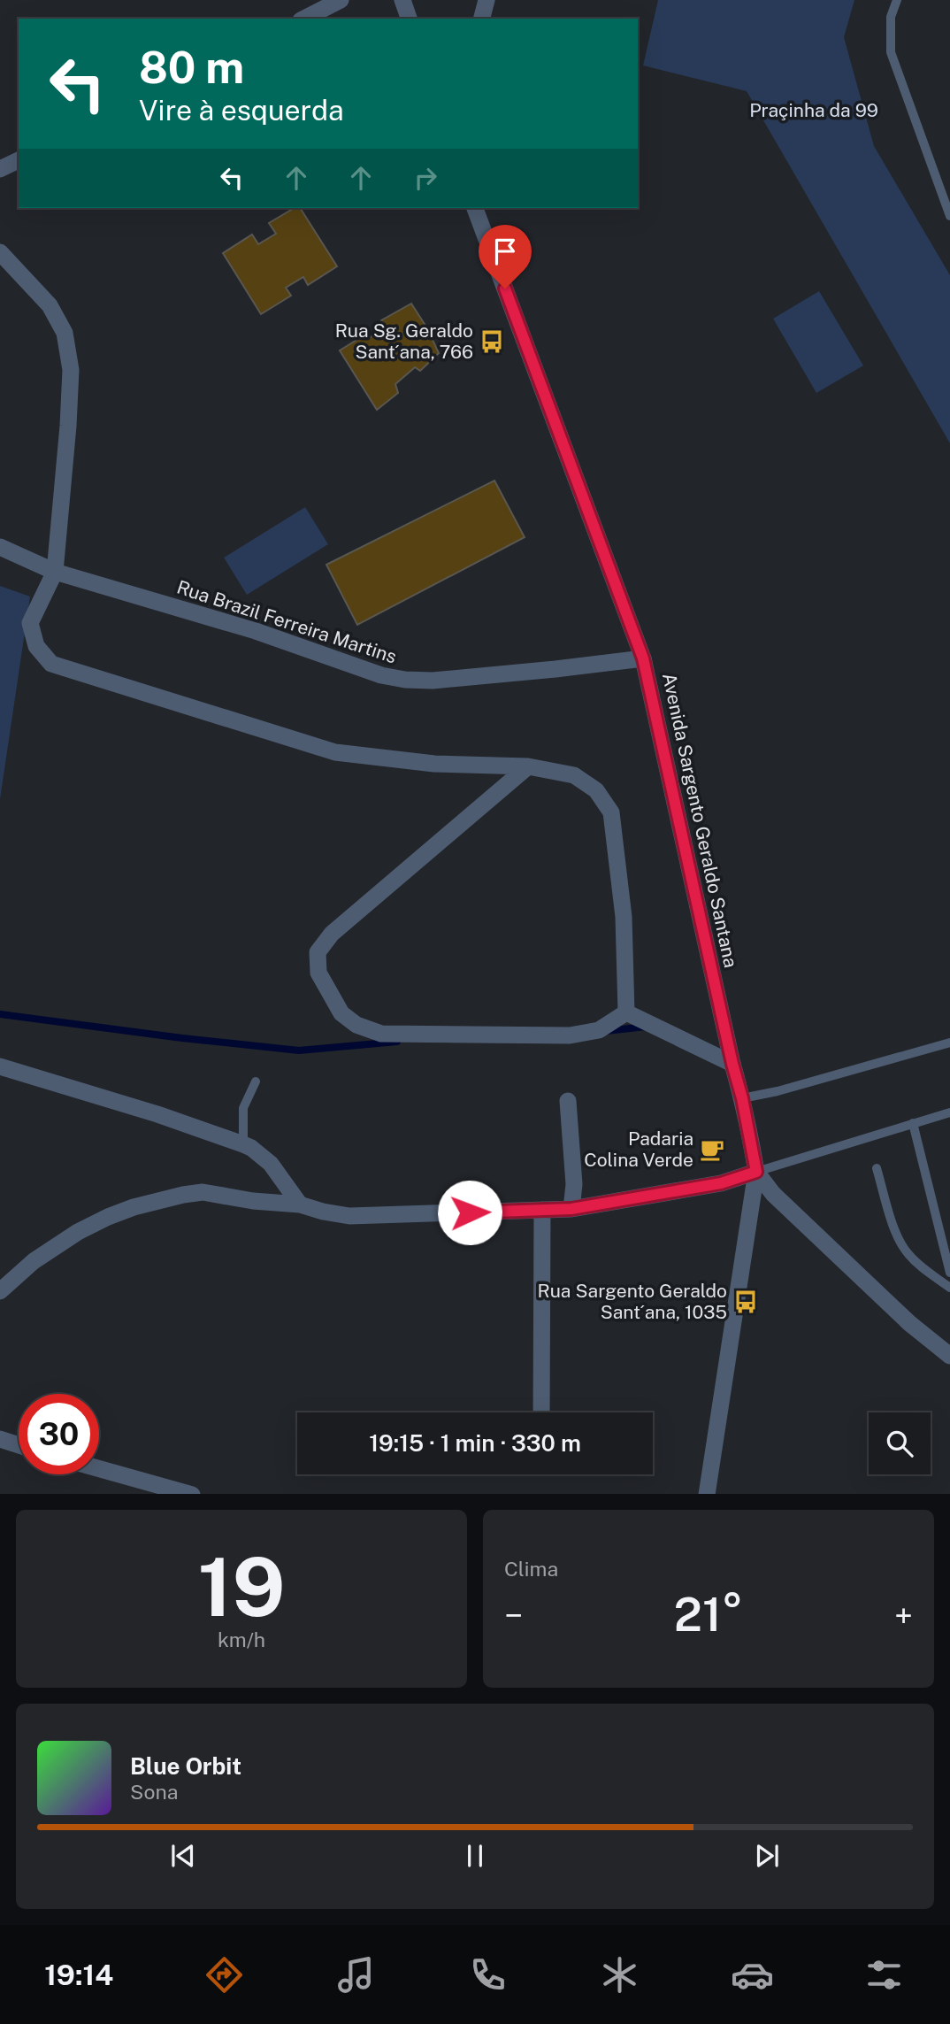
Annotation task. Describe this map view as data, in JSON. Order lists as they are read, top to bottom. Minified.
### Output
{"streets":{"street":["Rua Brazil Ferreira Martins","Avenida Sargento Geraldo Santana"]},"crossings":[["Rua Brazil Ferreira Martins","Avenida Sargento Geraldo Santana"]],"parks":["Praçinha da 99"],"places":{"bus stop":["Rua Sg. Geraldo Sant´ana, 766","Rua Sargento Geraldo Sant´ana, 1035"],"cafe":["Padaria Colina Verde"]},"page":{"turn":["80 m","Vire à esquerda"],"limit":"30","trip":"19:15 · 1 min · 330 m","tile":[["19","km/h"],"Clima"],"heat":["−","21°","+"],"song":["Blue Orbit","Sona"],"tabs":"19:14"}}
